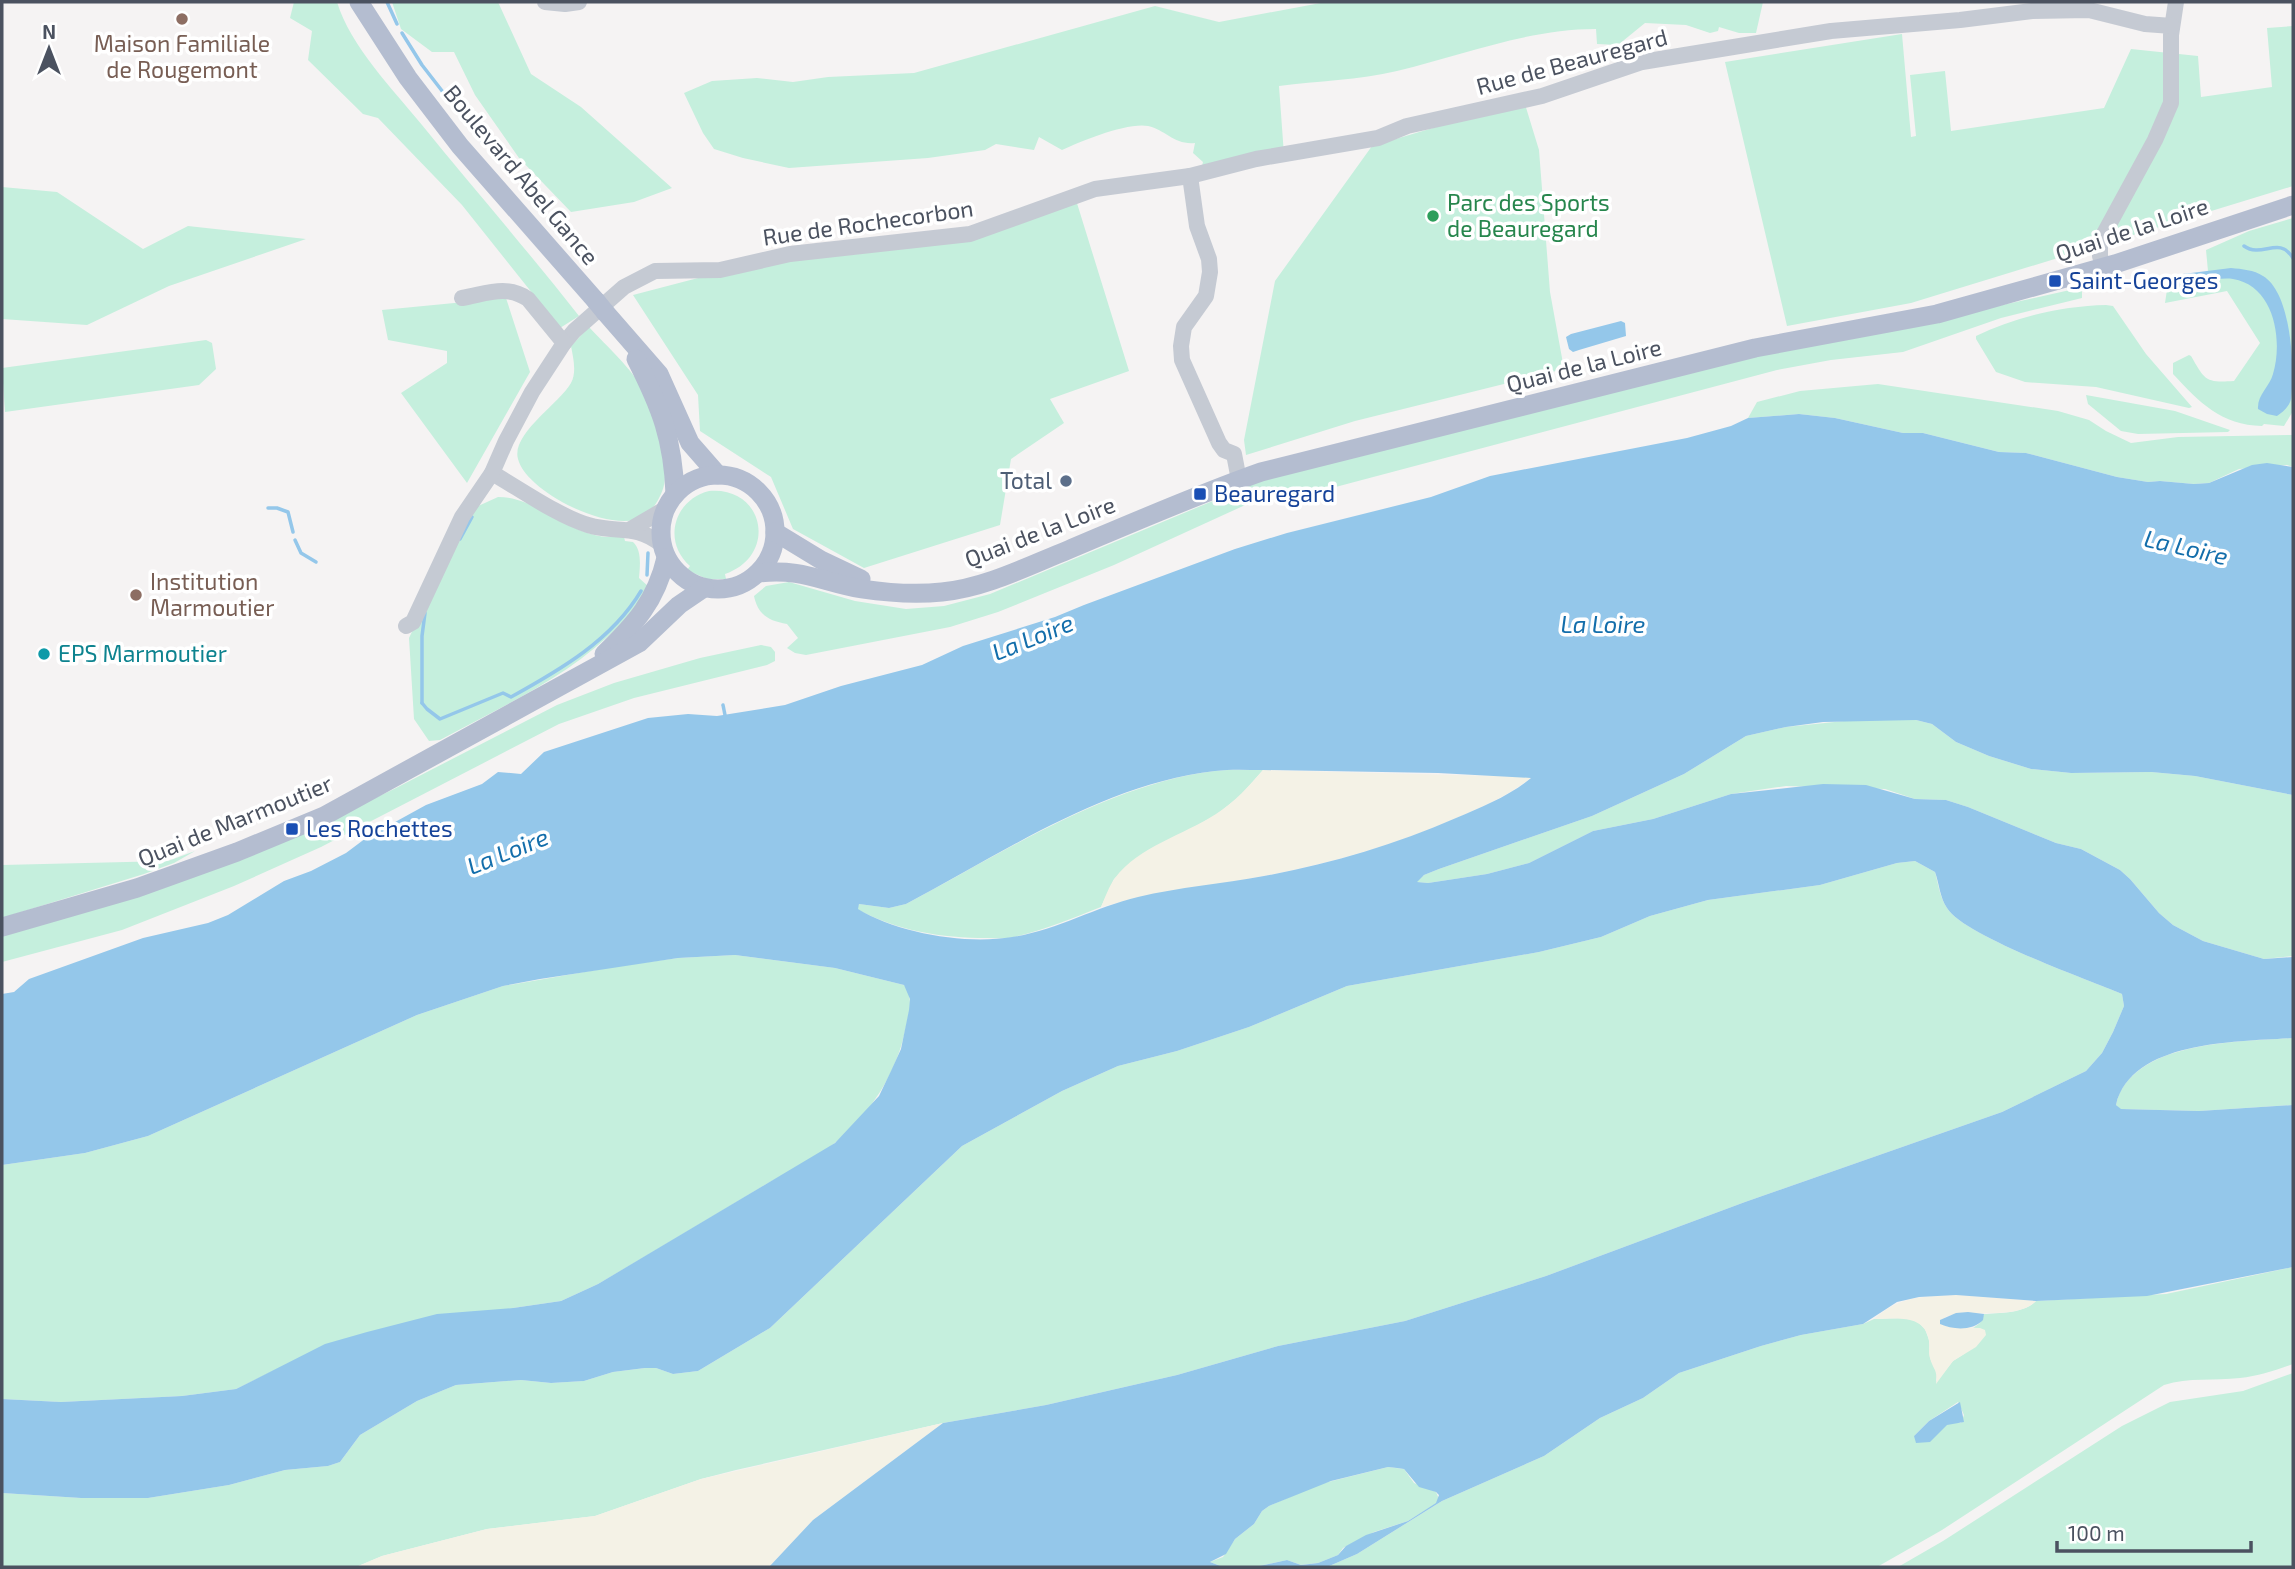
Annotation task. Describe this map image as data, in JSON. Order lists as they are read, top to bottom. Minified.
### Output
{"streets":{"main road":["Boulevard Abel Gance","Quai de la Loire","Quai de Marmoutier"],"street":["Rue de Beauregard","Rue de Rochecorbon"]},"crossings":[["Rue de Beauregard","Rue de Rochecorbon"],["Boulevard Abel Gance","Quai de la Loire"],["Boulevard Abel Gance","Quai de Marmoutier"],["Quai de la Loire","Quai de Marmoutier"]],"water":["La Loire"],"places":{"other":["Maison Familiale de Rougemont","Parc des Sports de Beauregard","Total","Institution Marmoutier","EPS Marmoutier"],"transit":["Saint-Georges","Beauregard","Les Rochettes"]},"scale_bar":"100 m","north":"top"}
